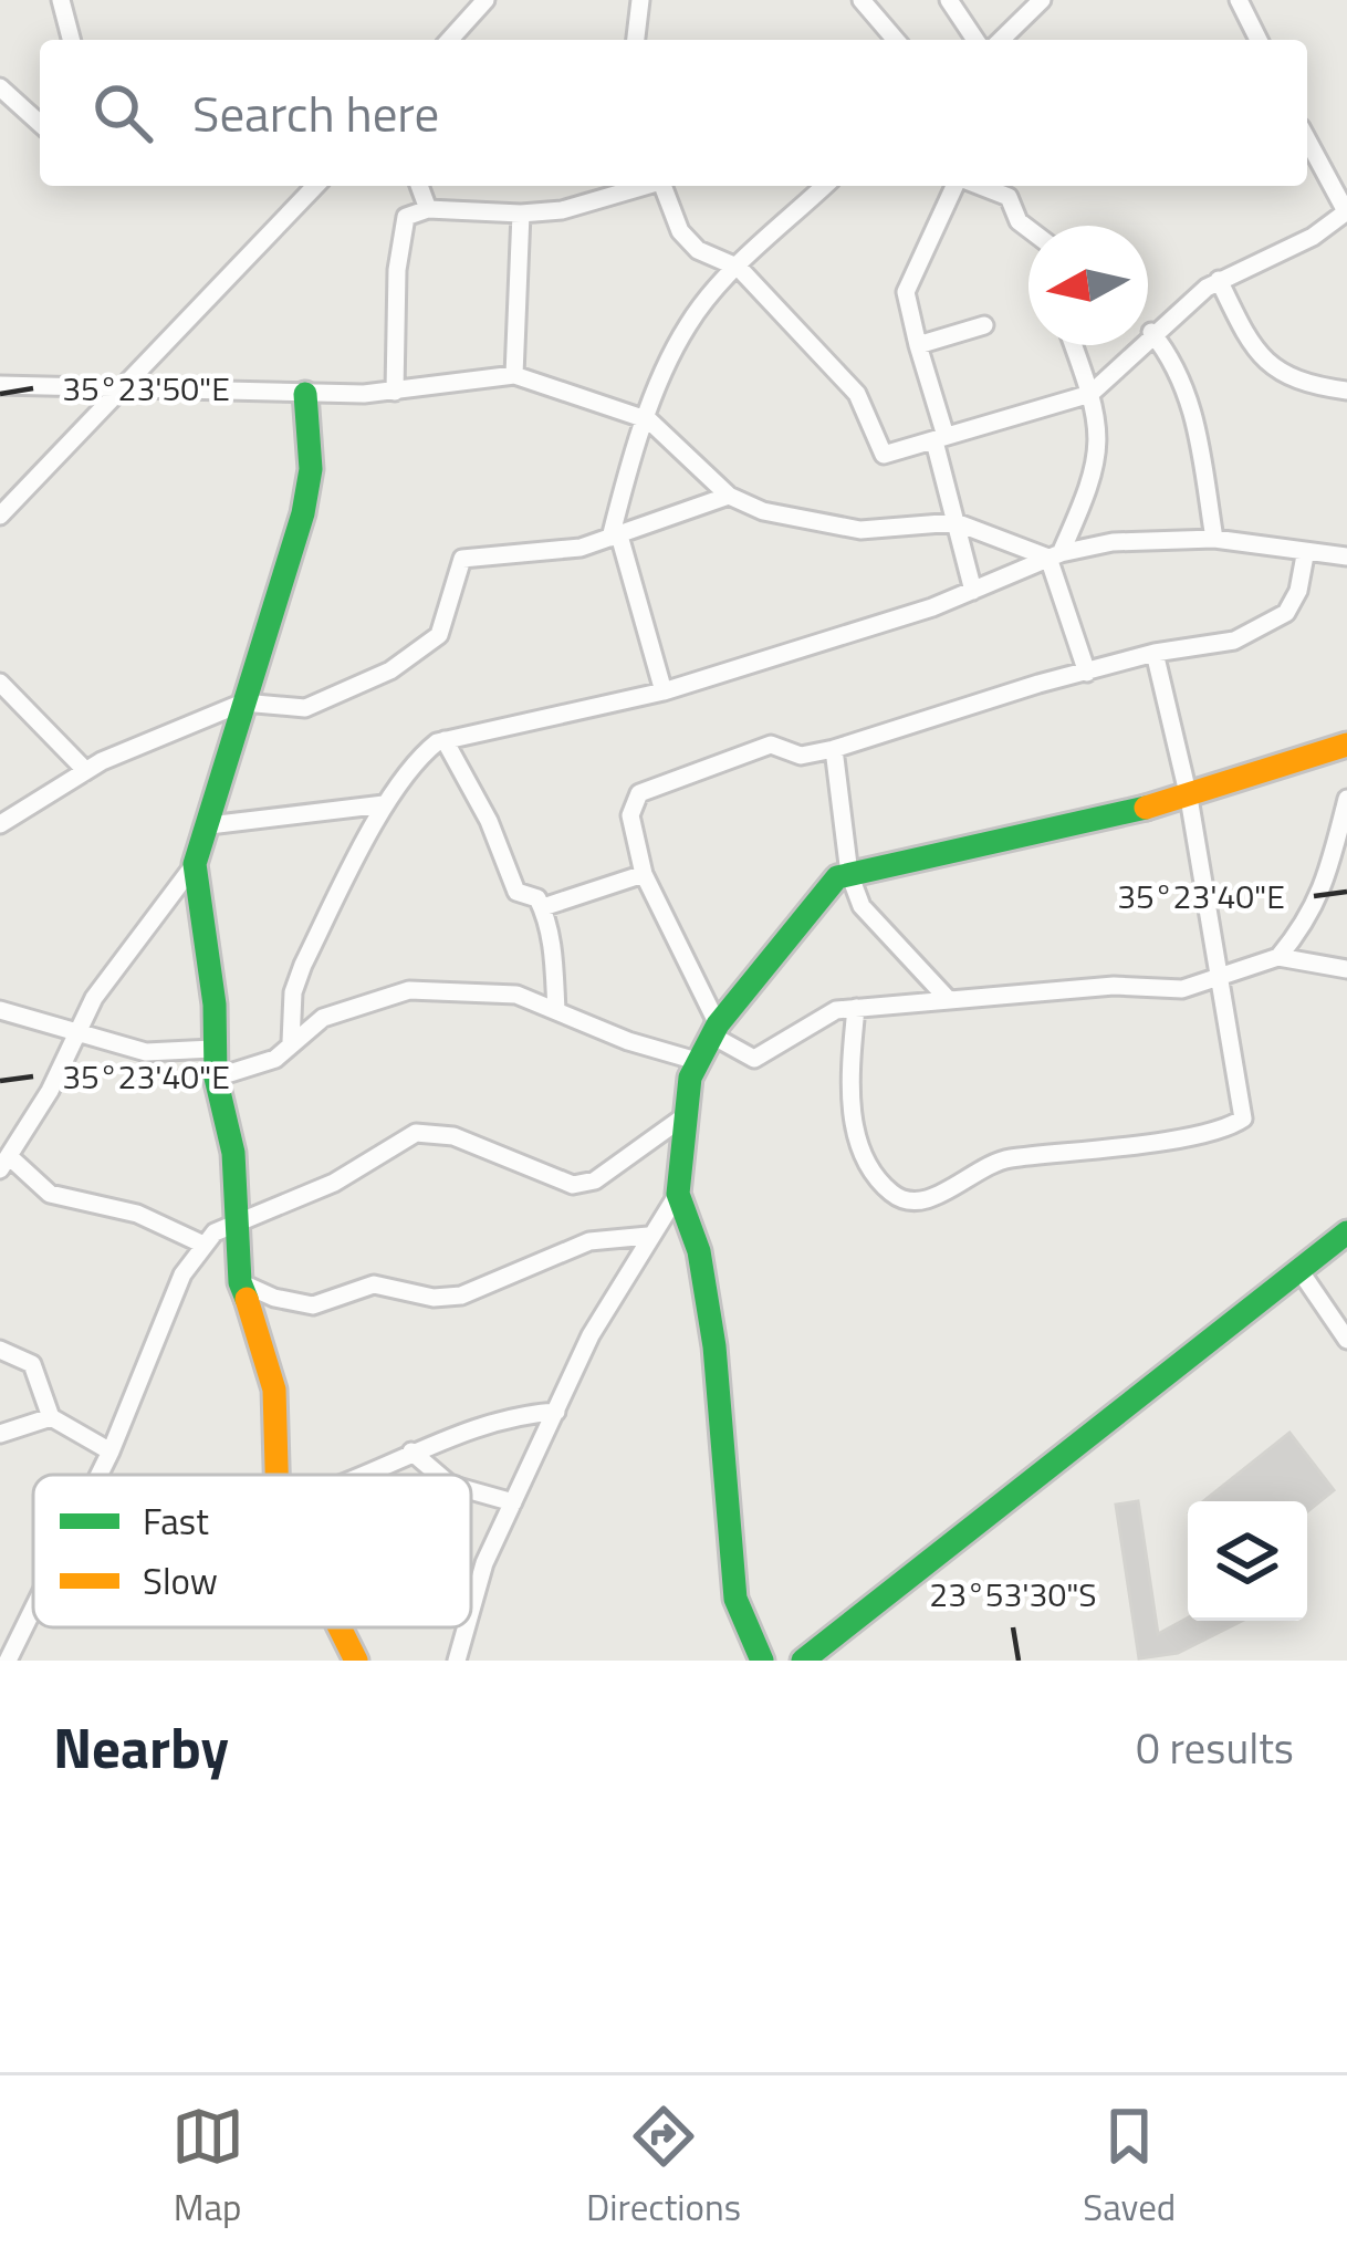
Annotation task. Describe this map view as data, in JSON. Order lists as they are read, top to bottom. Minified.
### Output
{"legend":["Fast","Slow"],"north":"left","page":{"search":"Search here","heading":["Nearby","0 results"],"nav":["Map","Directions","Saved"]},"coordinates":["35°23'50\"E","35°23'40\"E","23°53'30\"S"]}
